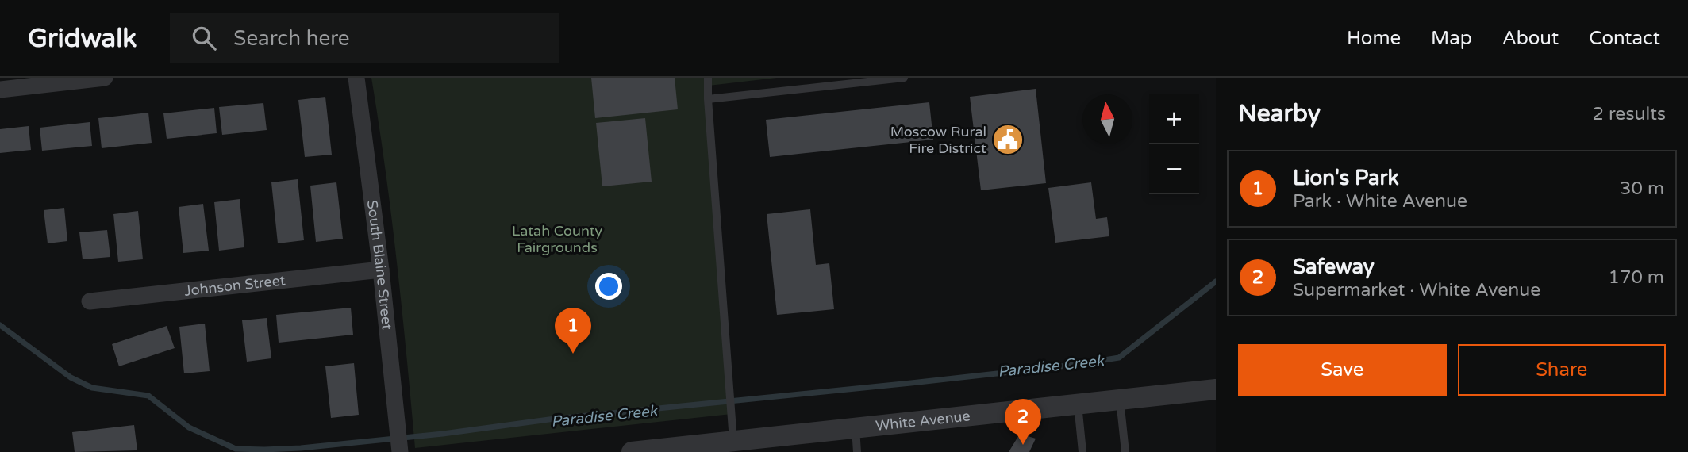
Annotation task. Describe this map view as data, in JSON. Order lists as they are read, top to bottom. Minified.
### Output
{"streets":{"street":["South Blaine Street","Johnson Street","White Avenue"]},"crossings":[["South Blaine Street","Johnson Street"]],"water":["Paradise Creek"],"parks":["Latah County Fairgrounds"],"places":{"public building":["Moscow Rural Fire District"]},"north":"top","page":{"header":"Gridwalk","search":"Search here","nav":["Home","Map","About","Contact"],"heading":["Nearby","2 results"],"map_buttons":["+","−"],"list":[{"mark":"1","name":"Lion's Park","note":"Park · White Avenue","value":"30 m"},{"mark":"2","name":"Safeway","note":"Supermarket · White Avenue","value":"170 m"}],"pins":["1","2"],"buttons":["Save","Share"]}}
